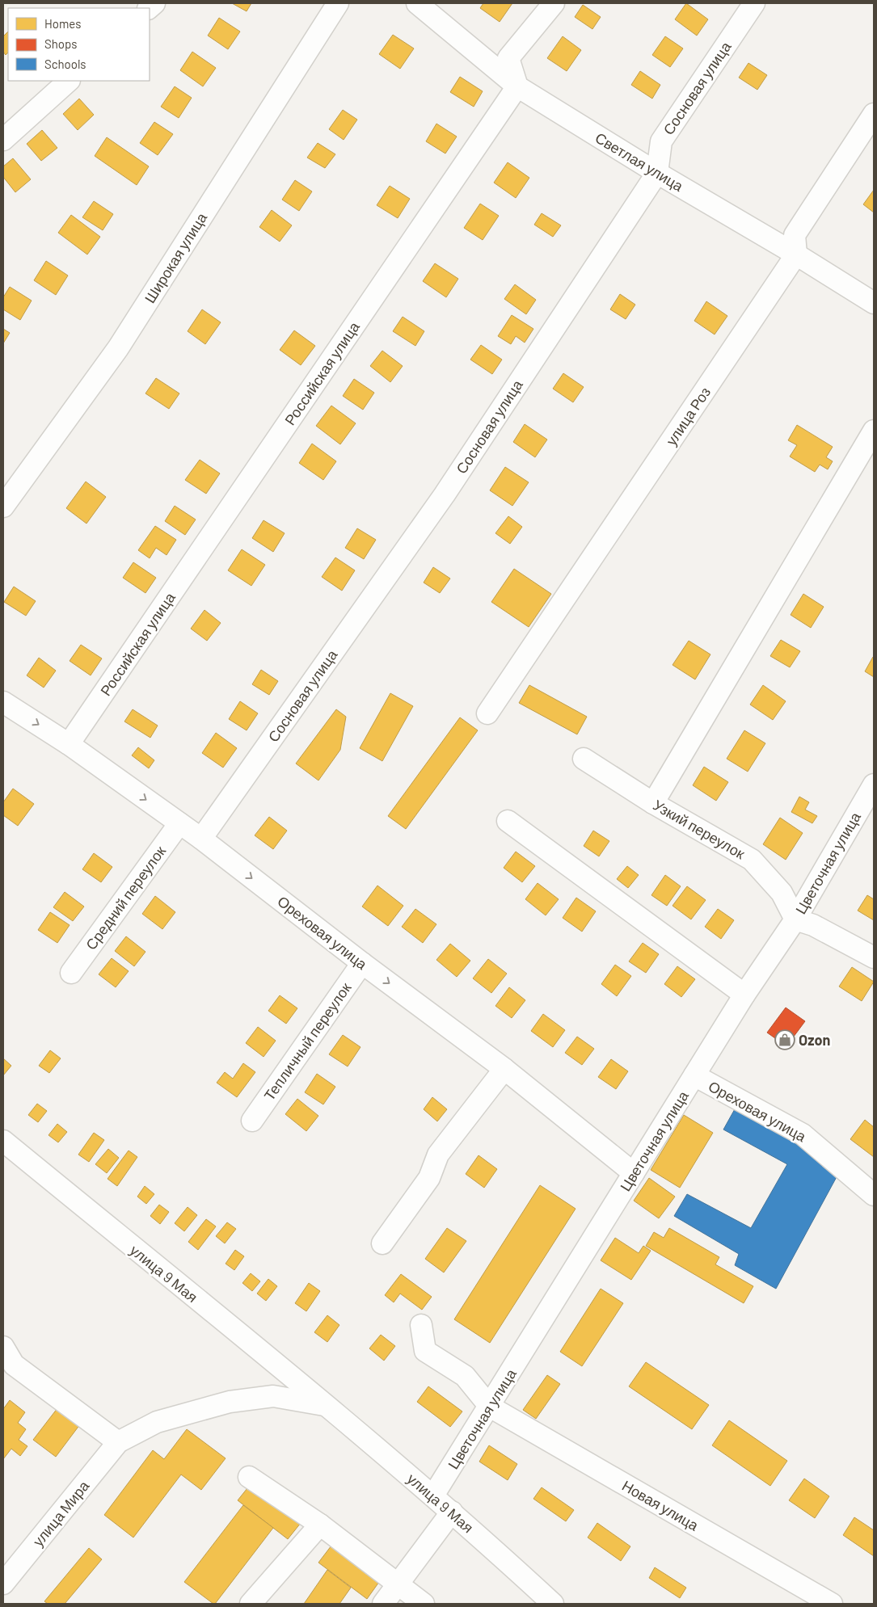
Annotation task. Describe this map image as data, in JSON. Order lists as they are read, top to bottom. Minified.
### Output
{"streets":{"street":["Сосновая улица","Светлая улица","Широкая улица","Российская улица","улица Роз","Узкий переулок","Цветочная улица","Средний переулок","Ореховая улица","Тепличный переулок","улица 9 Мая","Новая улица","улица Мира"]},"crossings":[["Сосновая улица","Светлая улица"],["Сосновая улица","Ореховая улица"],["Светлая улица","Российская улица"],["Светлая улица","улица Роз"],["Российская улица","Ореховая улица"],["Узкий переулок","Цветочная улица"],["Цветочная улица","Ореховая улица"],["Цветочная улица","улица 9 Мая"],["Цветочная улица","Новая улица"],["Средний переулок","Ореховая улица"],["Ореховая улица","Тепличный переулок"]],"one_way":["Ореховая улица"],"places":{"shop":["Ozon"]},"legend":["Homes","Shops","Schools"]}
